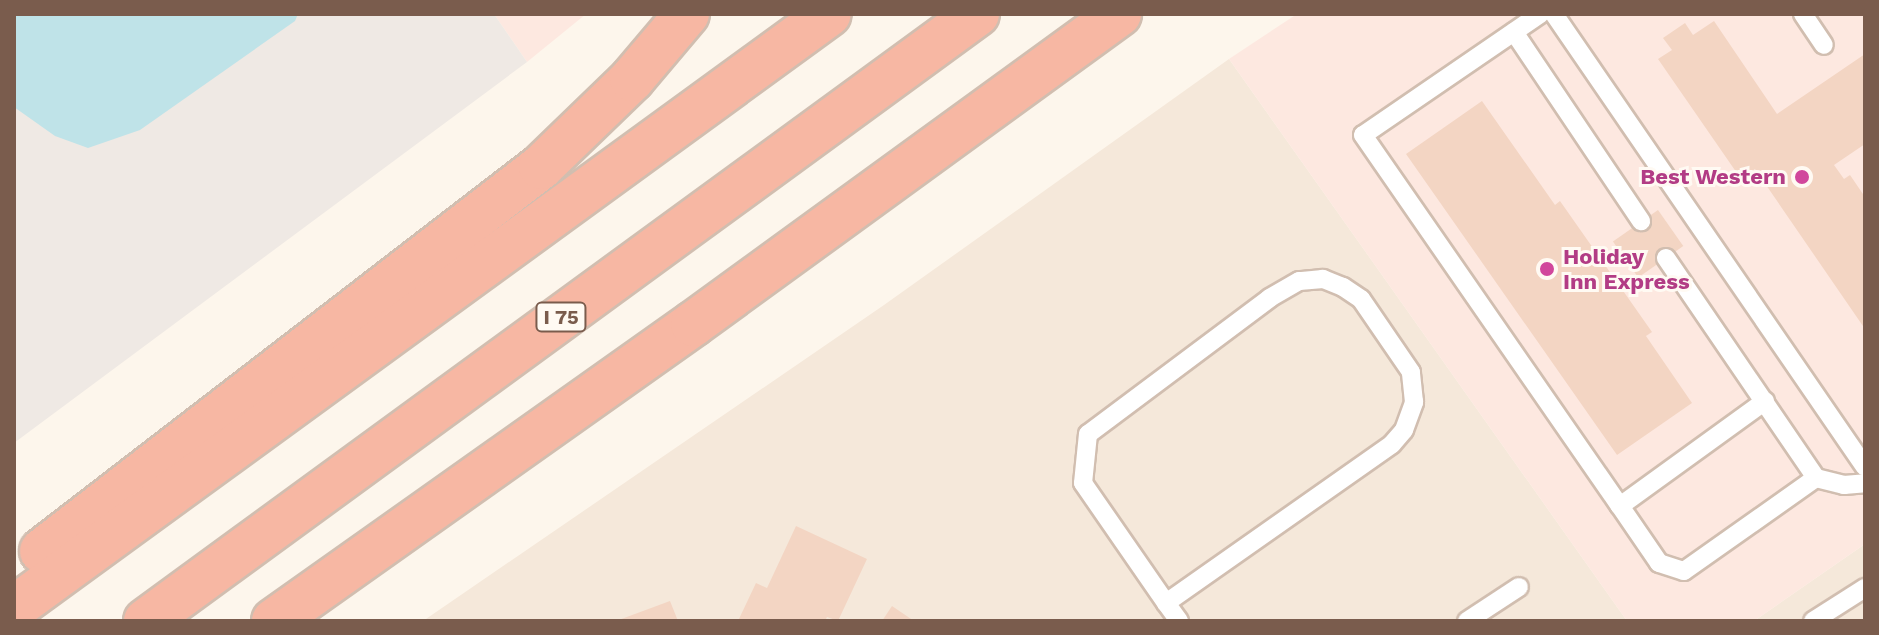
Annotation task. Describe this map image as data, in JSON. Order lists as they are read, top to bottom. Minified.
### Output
{"streets":{"highway":["I 75"]},"places":["Best Western","Holiday Inn Express"]}
